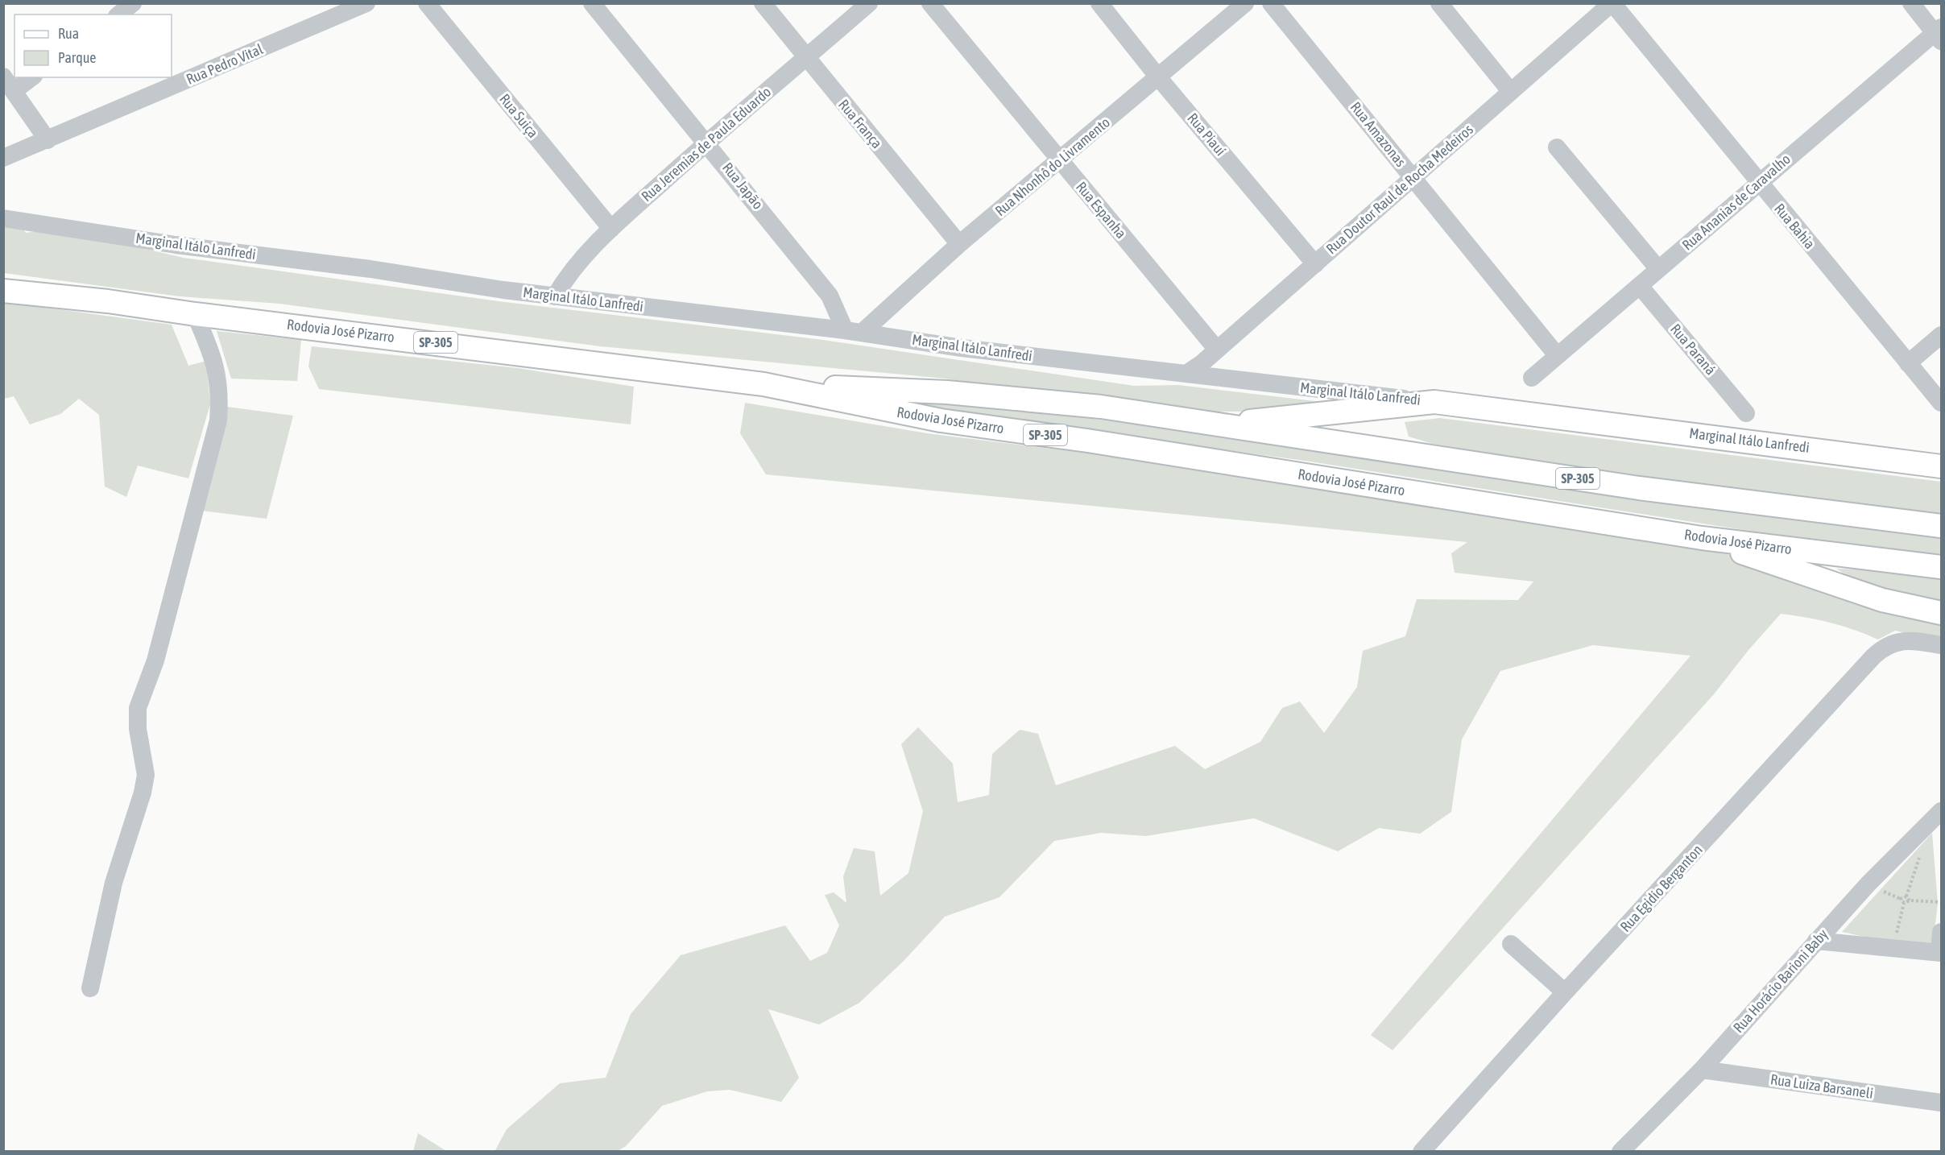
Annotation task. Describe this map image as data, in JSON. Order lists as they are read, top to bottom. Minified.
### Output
{"streets":{"main road":["Marginal Itálo Lanfredi","Rodovia José Pizarro","SP-305"],"street":["Rua Pedro Vital","Rua Suiça","Rua França","Rua Piauí","Rua Amazonas","Rua Jeremias de Paula Eduardo","Rua Nhonhô do Livramento","Rua Japão","Rua Doutor Raul de Rocha Medeiros","Rua Ananias de Caravalho","Rua Espanha","Rua Bahia","Rua Paraná","Rua Egidio Berganton","Rua Horácio Barioni Baby","Rua Luiza Barsaneli"]},"crossings":[["Rua Suiça","Rua Jeremias de Paula Eduardo"],["Rua França","Rua Jeremias de Paula Eduardo"],["Rua França","Rua Nhonhô do Livramento"],["Rua Piauí","Rua Nhonhô do Livramento"],["Rua Piauí","Rua Doutor Raul de Rocha Medeiros"],["Rua Amazonas","Rua Doutor Raul de Rocha Medeiros"],["Rua Amazonas","Rua Ananias de Caravalho"],["Rua Jeremias de Paula Eduardo","Rua Japão"],["Rua Jeremias de Paula Eduardo","Marginal Itálo Lanfredi"],["Rua Nhonhô do Livramento","Rua Japão"],["Rua Nhonhô do Livramento","Rua Espanha"],["Rua Nhonhô do Livramento","Marginal Itálo Lanfredi"],["Rua Japão","Marginal Itálo Lanfredi"],["Rua Doutor Raul de Rocha Medeiros","Rua Espanha"],["Rua Doutor Raul de Rocha Medeiros","Rua Bahia"],["Rua Doutor Raul de Rocha Medeiros","Marginal Itálo Lanfredi"],["Rua Ananias de Caravalho","Rua Bahia"],["Rua Ananias de Caravalho","Rua Paraná"],["Rua Horácio Barioni Baby","Rua Luiza Barsaneli"]],"legend":["Rua","Parque"]}
